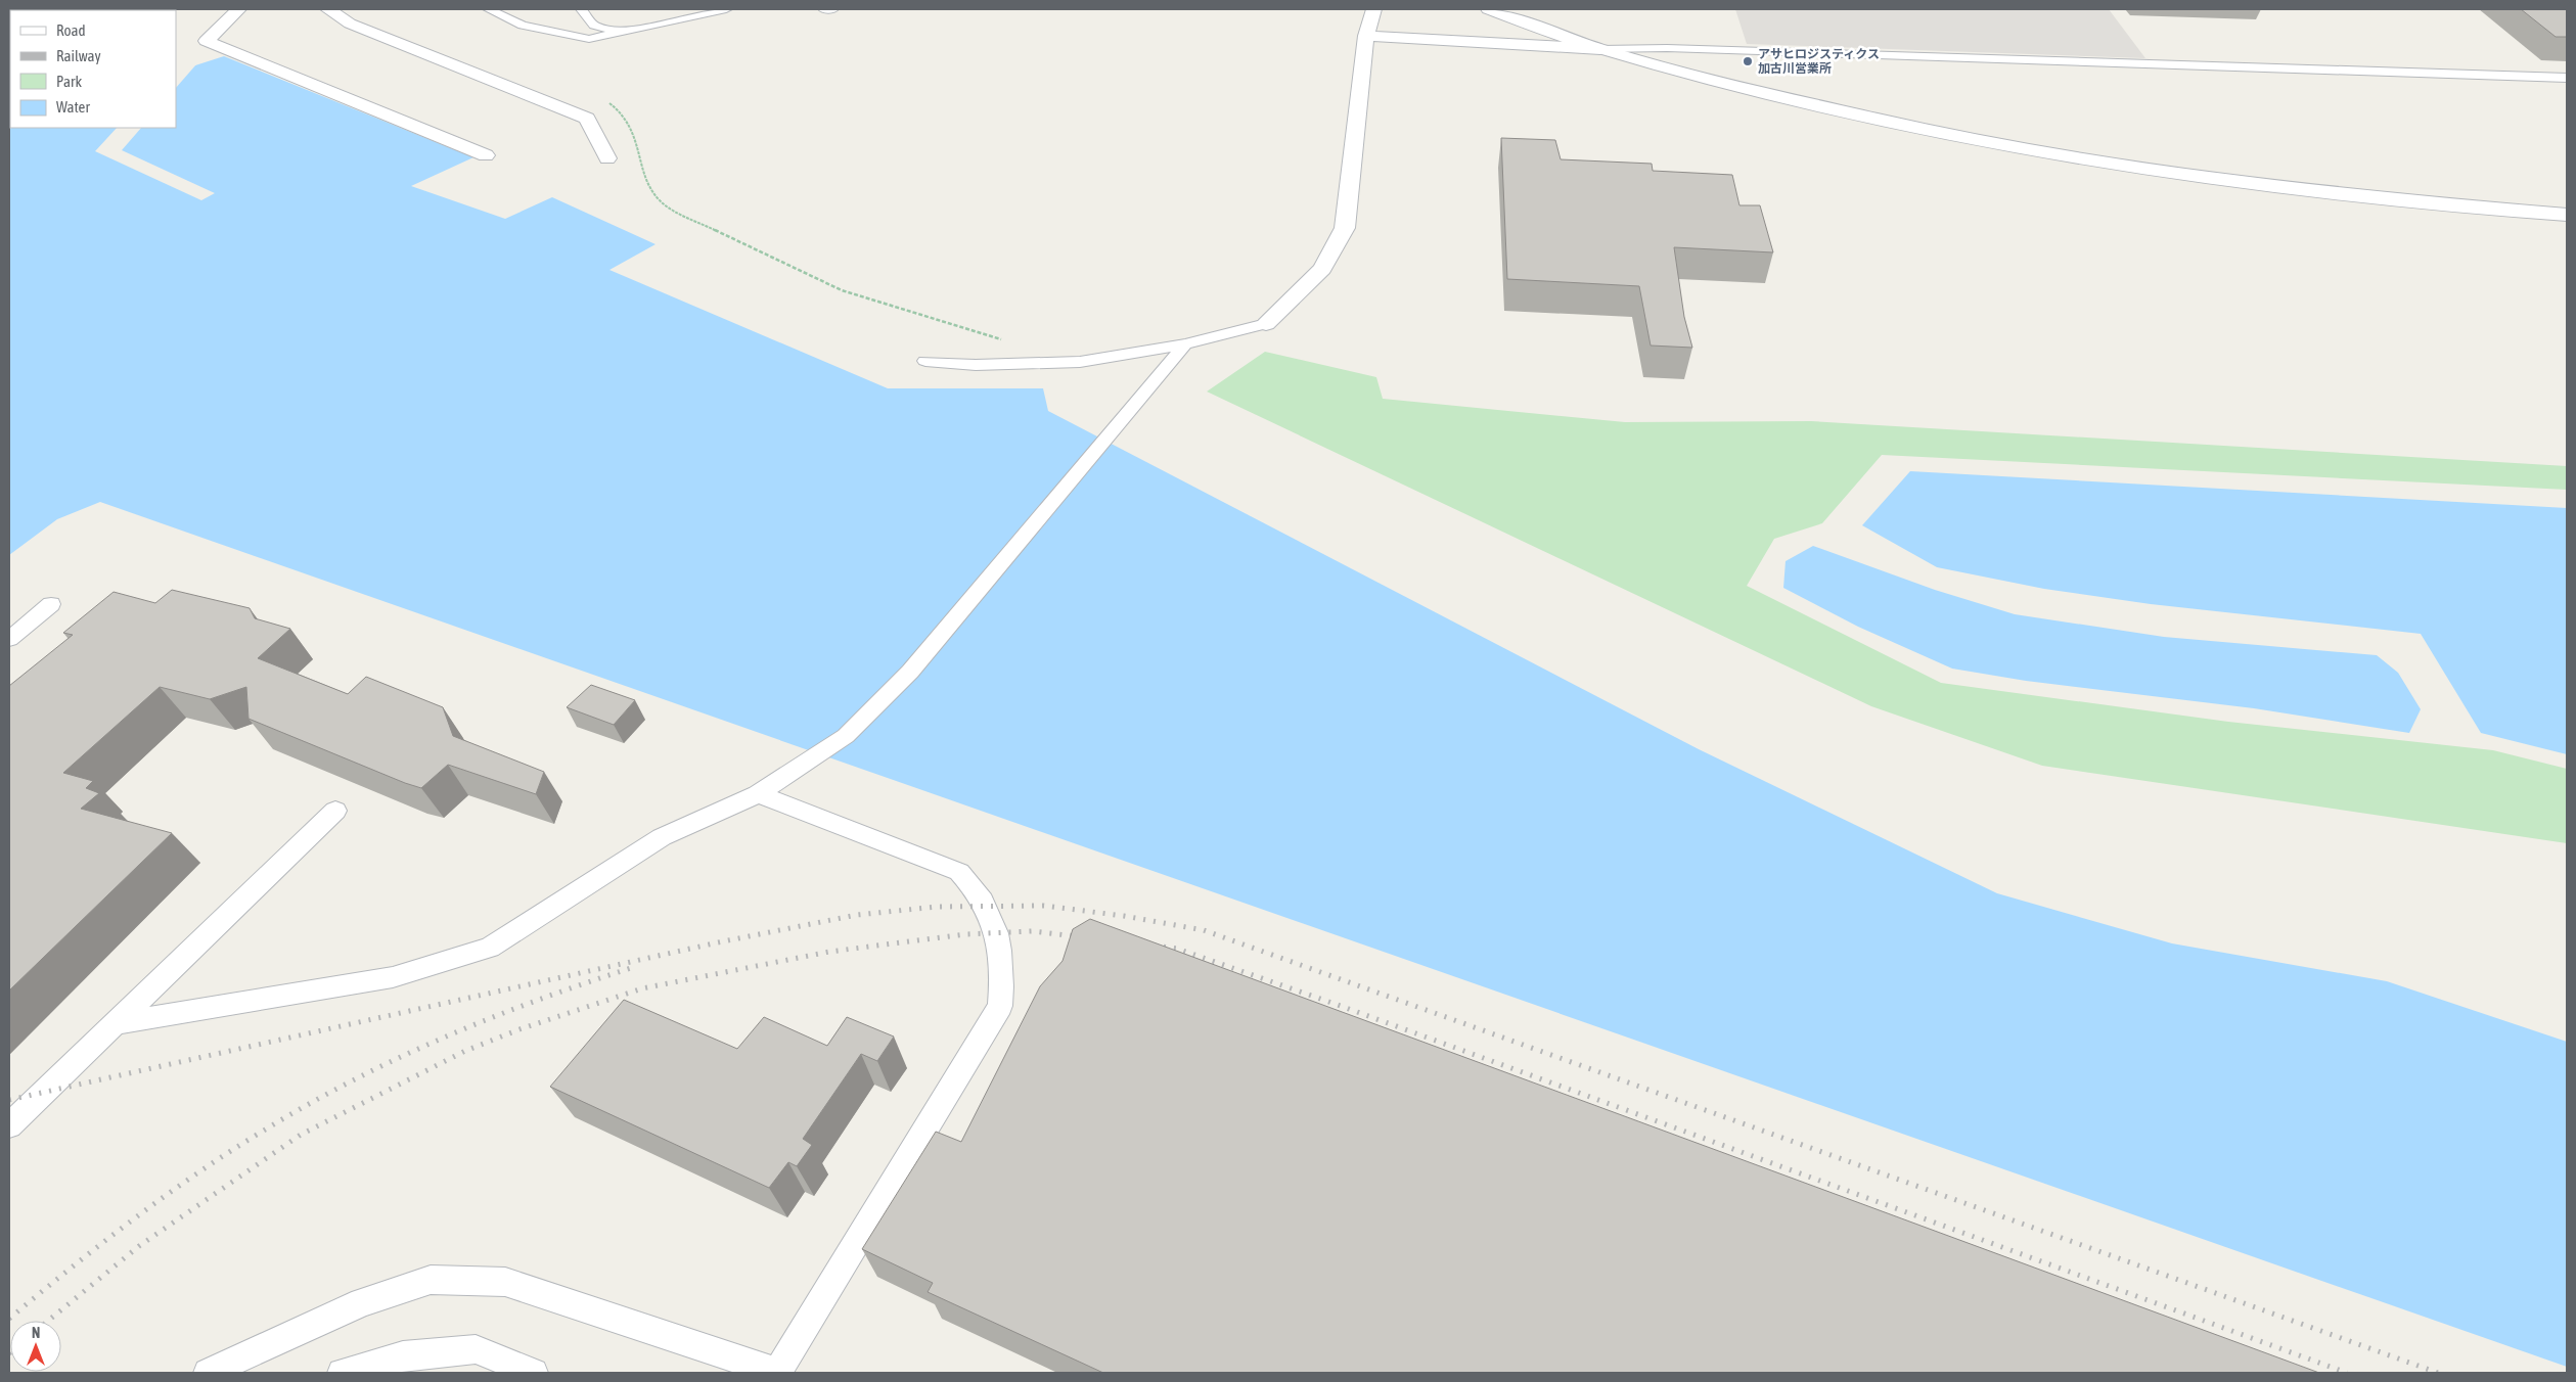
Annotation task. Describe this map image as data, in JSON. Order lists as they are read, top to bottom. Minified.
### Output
{"places":["アサヒロジスティクス 加古川営業所"],"legend":["Road","Railway","Park","Water"],"north":"top"}
